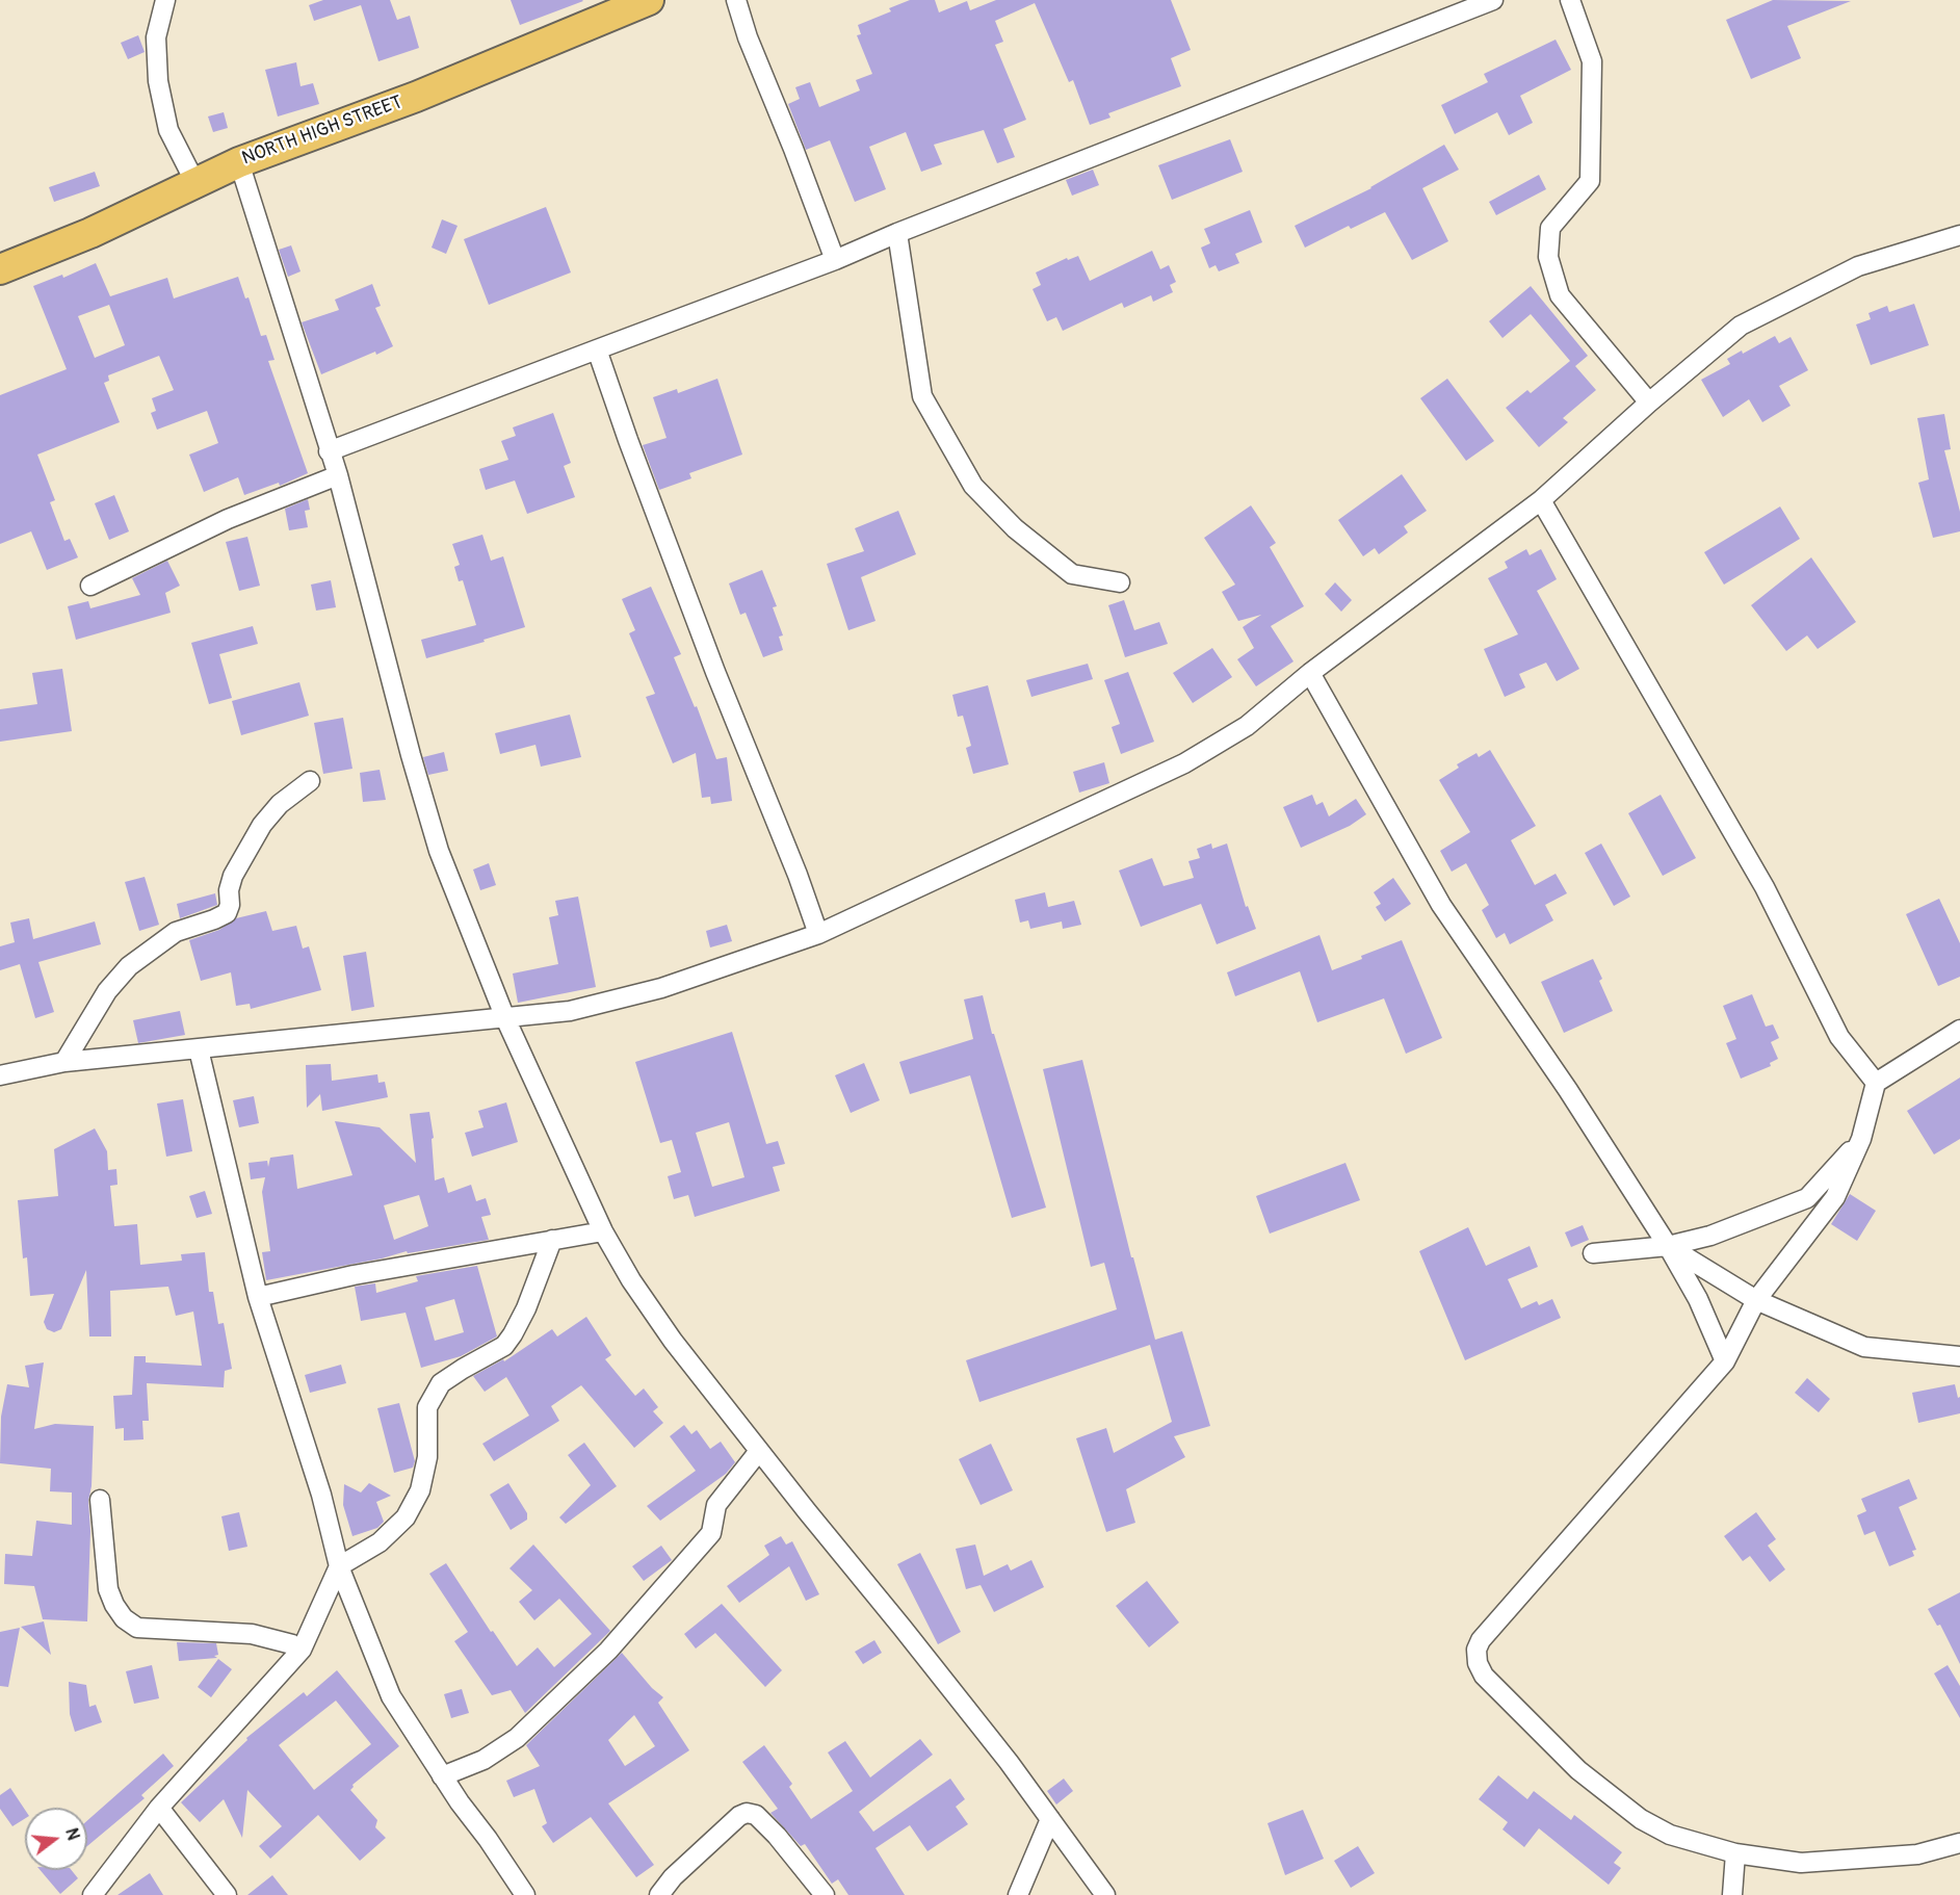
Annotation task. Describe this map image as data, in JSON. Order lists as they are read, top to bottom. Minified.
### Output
{"streets":{"highway":["NORTH HIGH STREET"]},"north":"right"}
